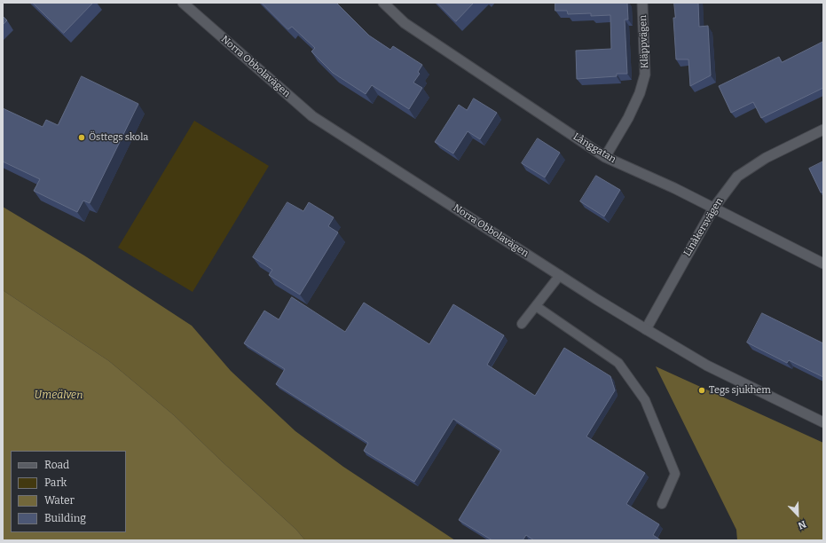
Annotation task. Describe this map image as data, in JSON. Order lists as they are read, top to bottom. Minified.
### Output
{"streets":{"street":["Kläppvägen","Norra Obbolavägen","Långgatan","Linåkersvägen"]},"crossings":[["Kläppvägen","Långgatan"],["Norra Obbolavägen","Linåkersvägen"],["Långgatan","Linåkersvägen"]],"water":["Umeälven"],"places":["Östtegs skola","Tegs sjukhem"],"legend":["Road","Park","Water","Building"],"north":"bottom right"}
